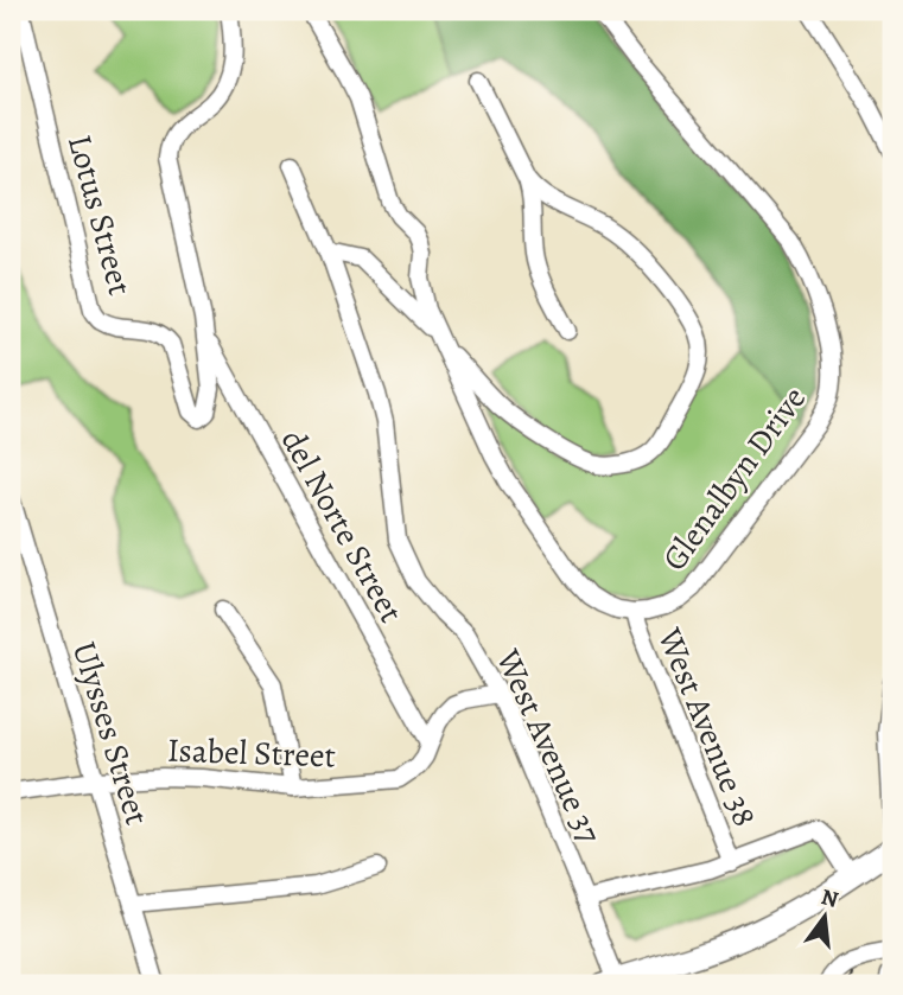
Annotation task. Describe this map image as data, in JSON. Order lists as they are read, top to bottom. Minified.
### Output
{"streets":{"street":["Lotus Street","Glenalbyn Drive","del Norte Street","West Avenue 38","Ulysses Street","West Avenue 37","Isabel Street"]},"crossings":[["Lotus Street","del Norte Street"],["Glenalbyn Drive","West Avenue 38"],["del Norte Street","Isabel Street"],["Ulysses Street","Isabel Street"],["West Avenue 37","Isabel Street"]],"north":"top"}
